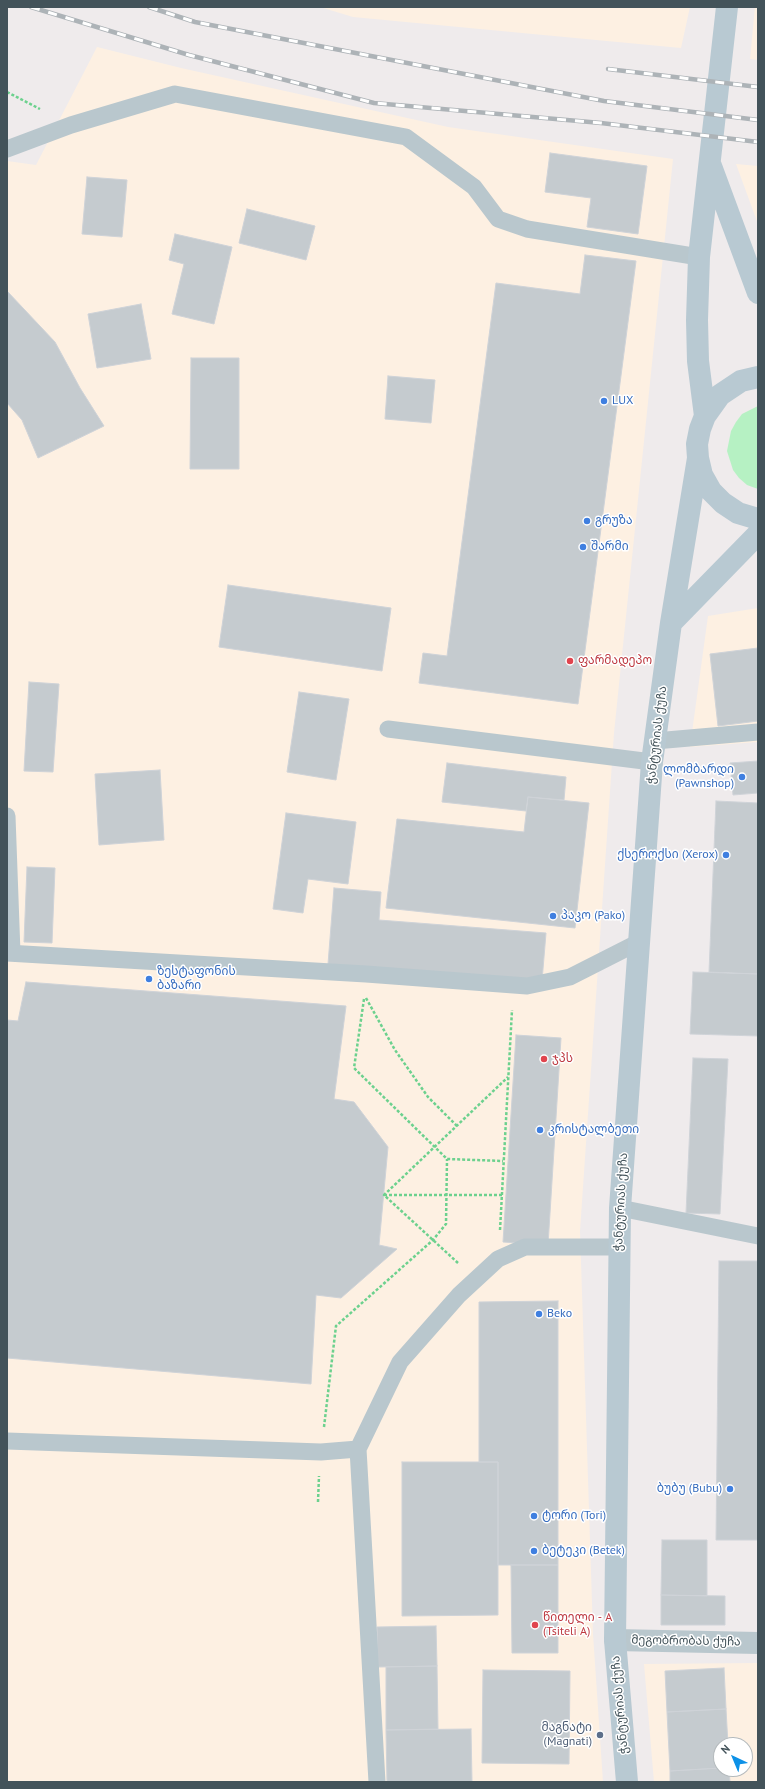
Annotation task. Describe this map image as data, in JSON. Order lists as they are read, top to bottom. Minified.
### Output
{"streets":{"street":["ჭანტურიას ქუჩა","მეგობრობას ქუჩა"]},"crossings":[["ჭანტურიას ქუჩა","მეგობრობას ქუჩა"]],"places":["LUX","გრუზა","შარმი","ფარმადეპო","ლომბარდი (Pawnshop)","ქსეროქსი (Xerox)","პაკო (Pako)","ზესტაფონის ბაზარი","ჯპს","კრისტალბეთი","Beko","ბუბუ (Bubu)","ტორი (Tori)","ბეტეკი (Betek)","წითელი - A (Tsiteli A)","მაგნატი (Magnati)"],"north":"top left"}
